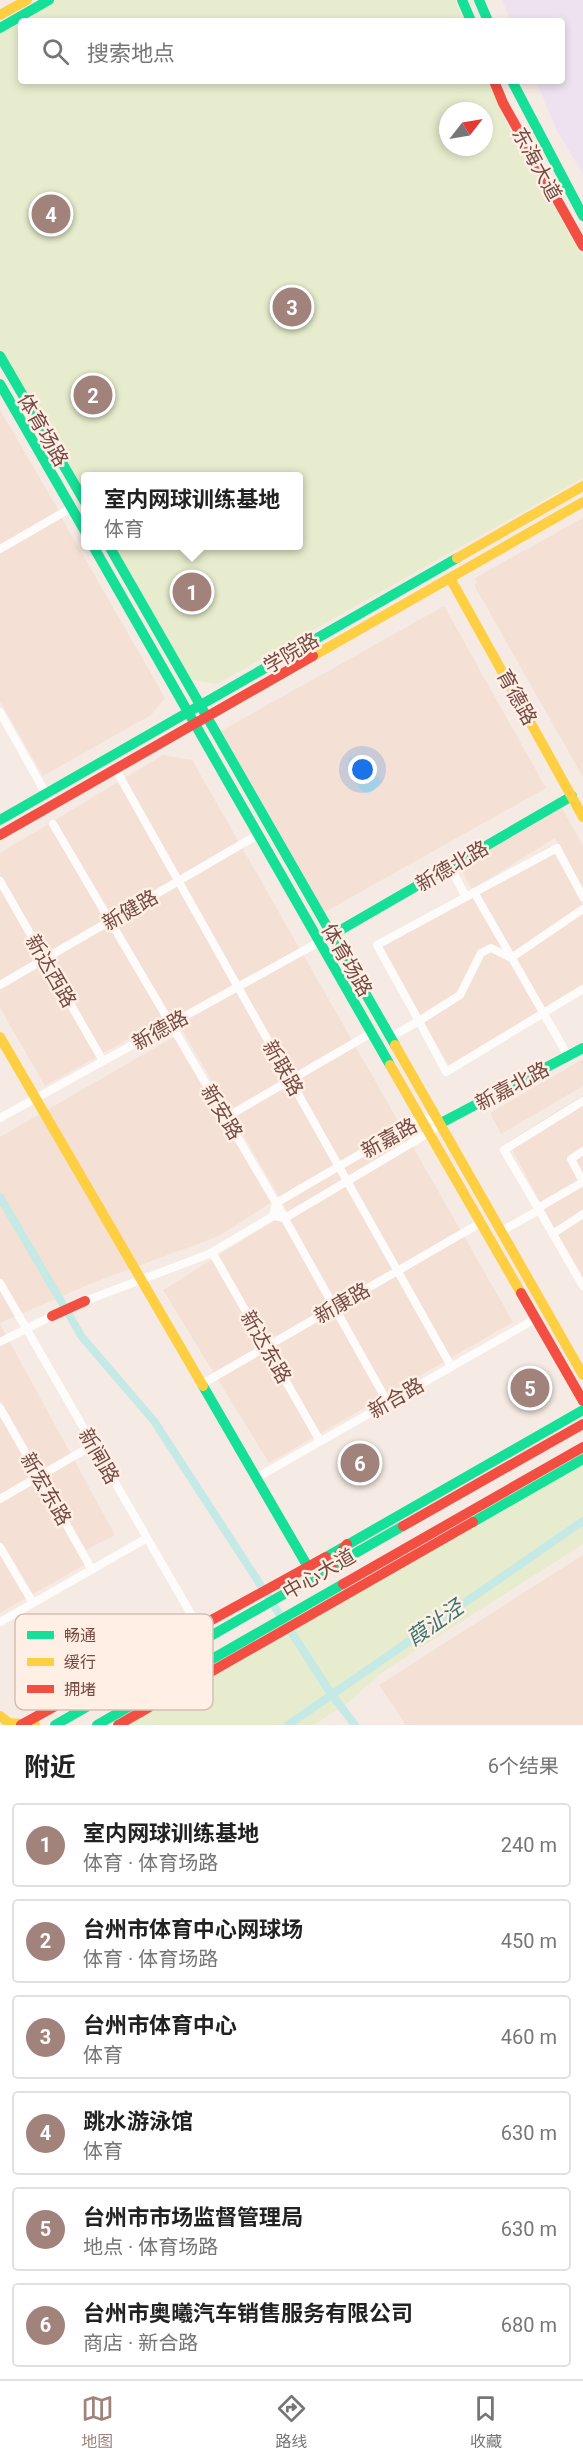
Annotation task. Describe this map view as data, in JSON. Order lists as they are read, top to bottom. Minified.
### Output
{"streets":{"main road":["东海大道","体育场路","学院路","育德路","新德北路","新嘉北路","中心大道"],"street":["新健路","新达西路","新德路","新联路","新安路","新嘉路","新康路","新达东路","新合路","新闸路","新宏东路"]},"crossings":[["体育场路","学院路"],["体育场路","新德北路"],["体育场路","新嘉北路"],["体育场路","新嘉路"],["学院路","育德路"],["学院路","新联路"],["育德路","新德北路"],["新健路","新达西路"],["新健路","新联路"],["新健路","新安路"],["新达西路","新德路"],["新德路","新联路"],["新德路","新安路"],["新联路","新嘉路"],["新联路","新康路"],["新联路","新合路"],["新嘉北路","新嘉路"],["新安路","新嘉路"],["新安路","新康路"],["新安路","新合路"],["新康路","新达东路"],["新达东路","新合路"]],"water":["葭沚泾"],"legend":["畅通","缓行","拥堵"],"north":"top right","page":{"search":"搜索地点","pins":["4","3","2","1","5","6"],"popup":["室内网球训练基地","体育"],"heading":["附近","6个结果"],"list":[{"mark":"1","name":"室内网球训练基地","note":"体育 · 体育场路","value":"240 m"},{"mark":"2","name":"台州市体育中心网球场","note":"体育 · 体育场路","value":"450 m"},{"mark":"3","name":"台州市体育中心","note":"体育","value":"460 m"},{"mark":"4","name":"跳水游泳馆","note":"体育","value":"630 m"},{"mark":"5","name":"台州市市场监督管理局","note":"地点 · 体育场路","value":"630 m"},{"mark":"6","name":"台州市奥曦汽车销售服务有限公司","note":"商店 · 新合路","value":"680 m"}],"nav":["地图","路线","收藏"]}}
